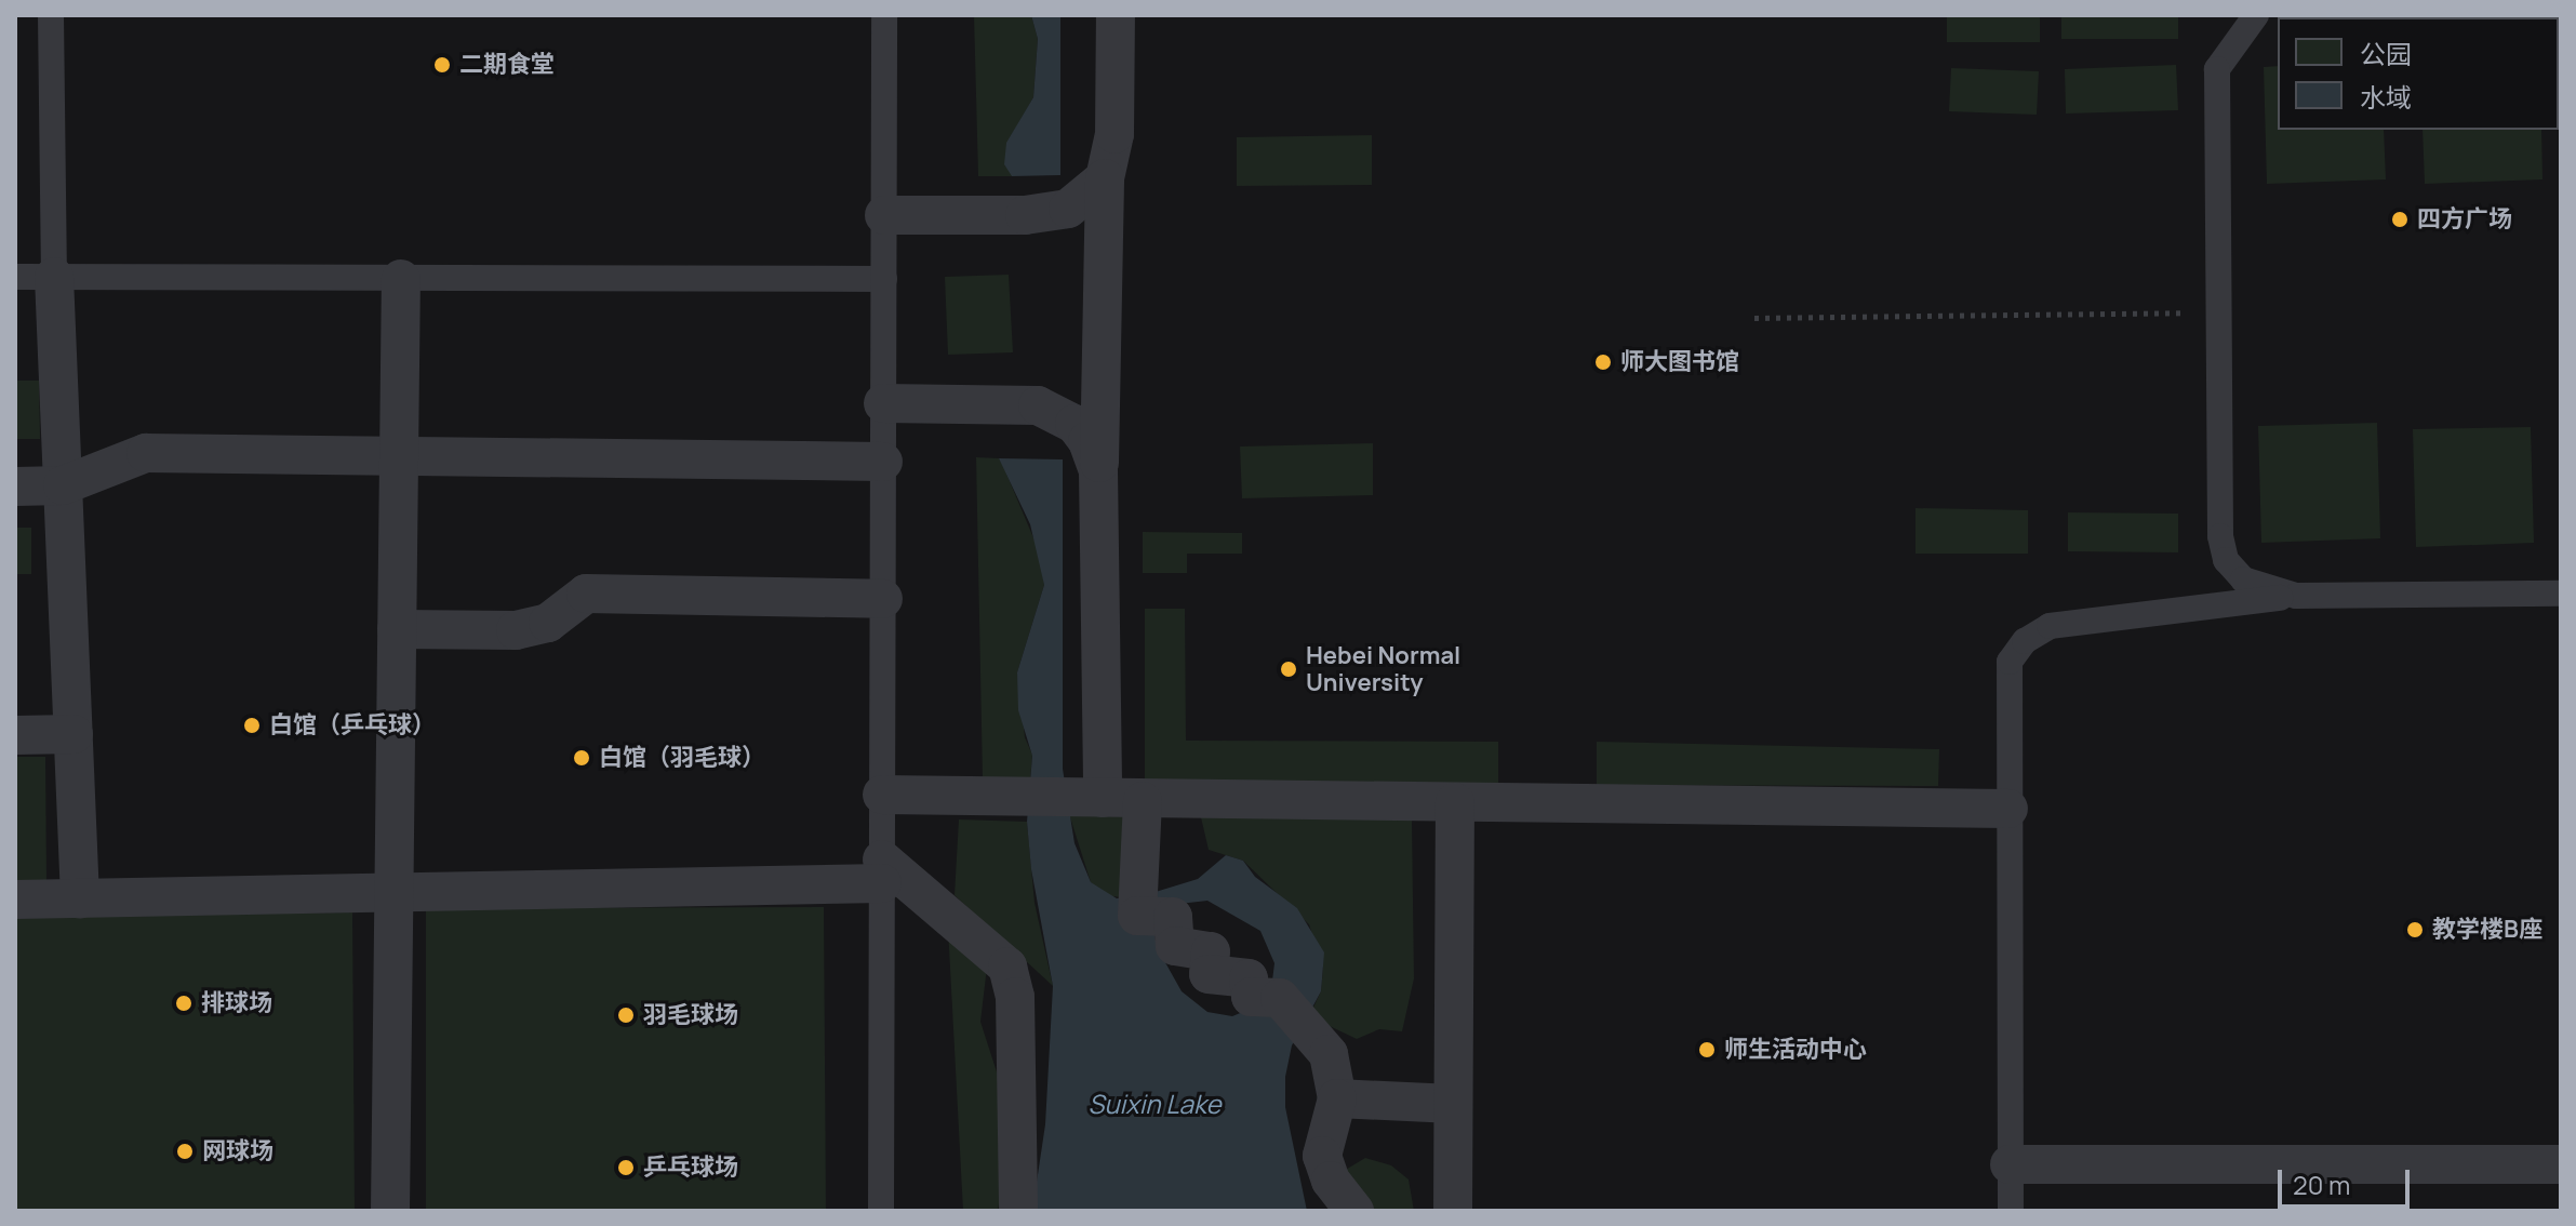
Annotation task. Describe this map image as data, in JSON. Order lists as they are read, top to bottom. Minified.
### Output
{"water":["Suixin Lake"],"places":["二期食堂","四方广场","师大图书馆","Hebei Normal University","白馆（乒乓球）","白馆（羽毛球）","教学楼B座","排球场","羽毛球场","师生活动中心","网球场","乒乓球场"],"legend":["公园","水域"],"scale_bar":"20 m"}
